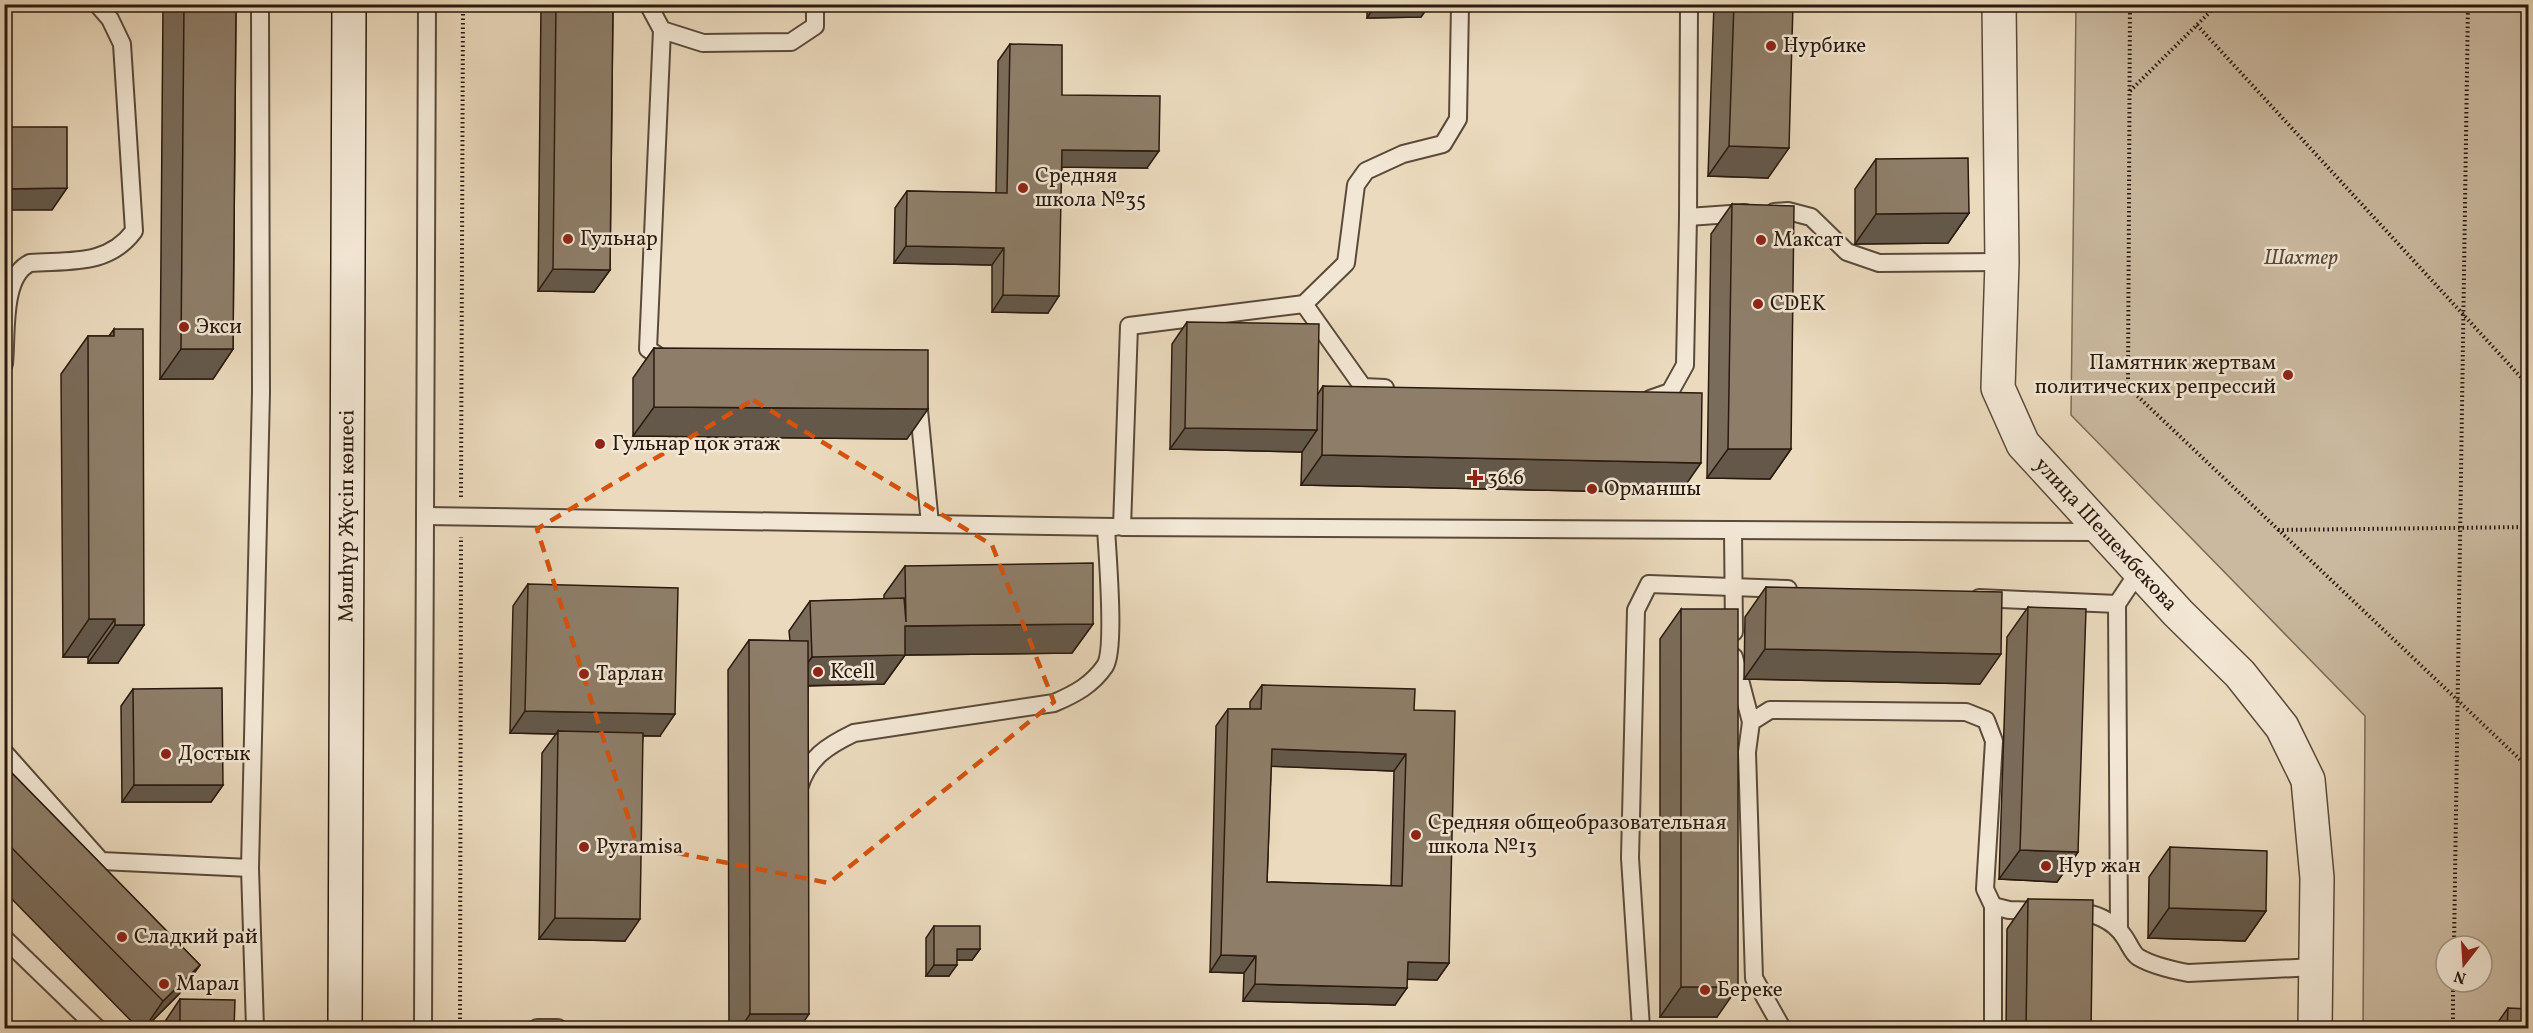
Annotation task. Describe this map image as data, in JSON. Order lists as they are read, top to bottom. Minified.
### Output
{"streets":{"street":["Мәшһүр Жүсіп көшесі","улица Шешембекова"]},"parks":["Шахтер"],"places":{"other":["Нурбике","Средняя школа №35","Гульнар","Максат","CDEK","Экси","Памятник жертвам политических репрессий","Гульнар цок этаж","Орманшы","Kcell","Тарлан","Достык","Средняя общеобразовательная школа №13","Pyramisa","Нур жан","Сладкий рай","Марал","Береке"],"health":["36.6"]},"north":"bottom"}
